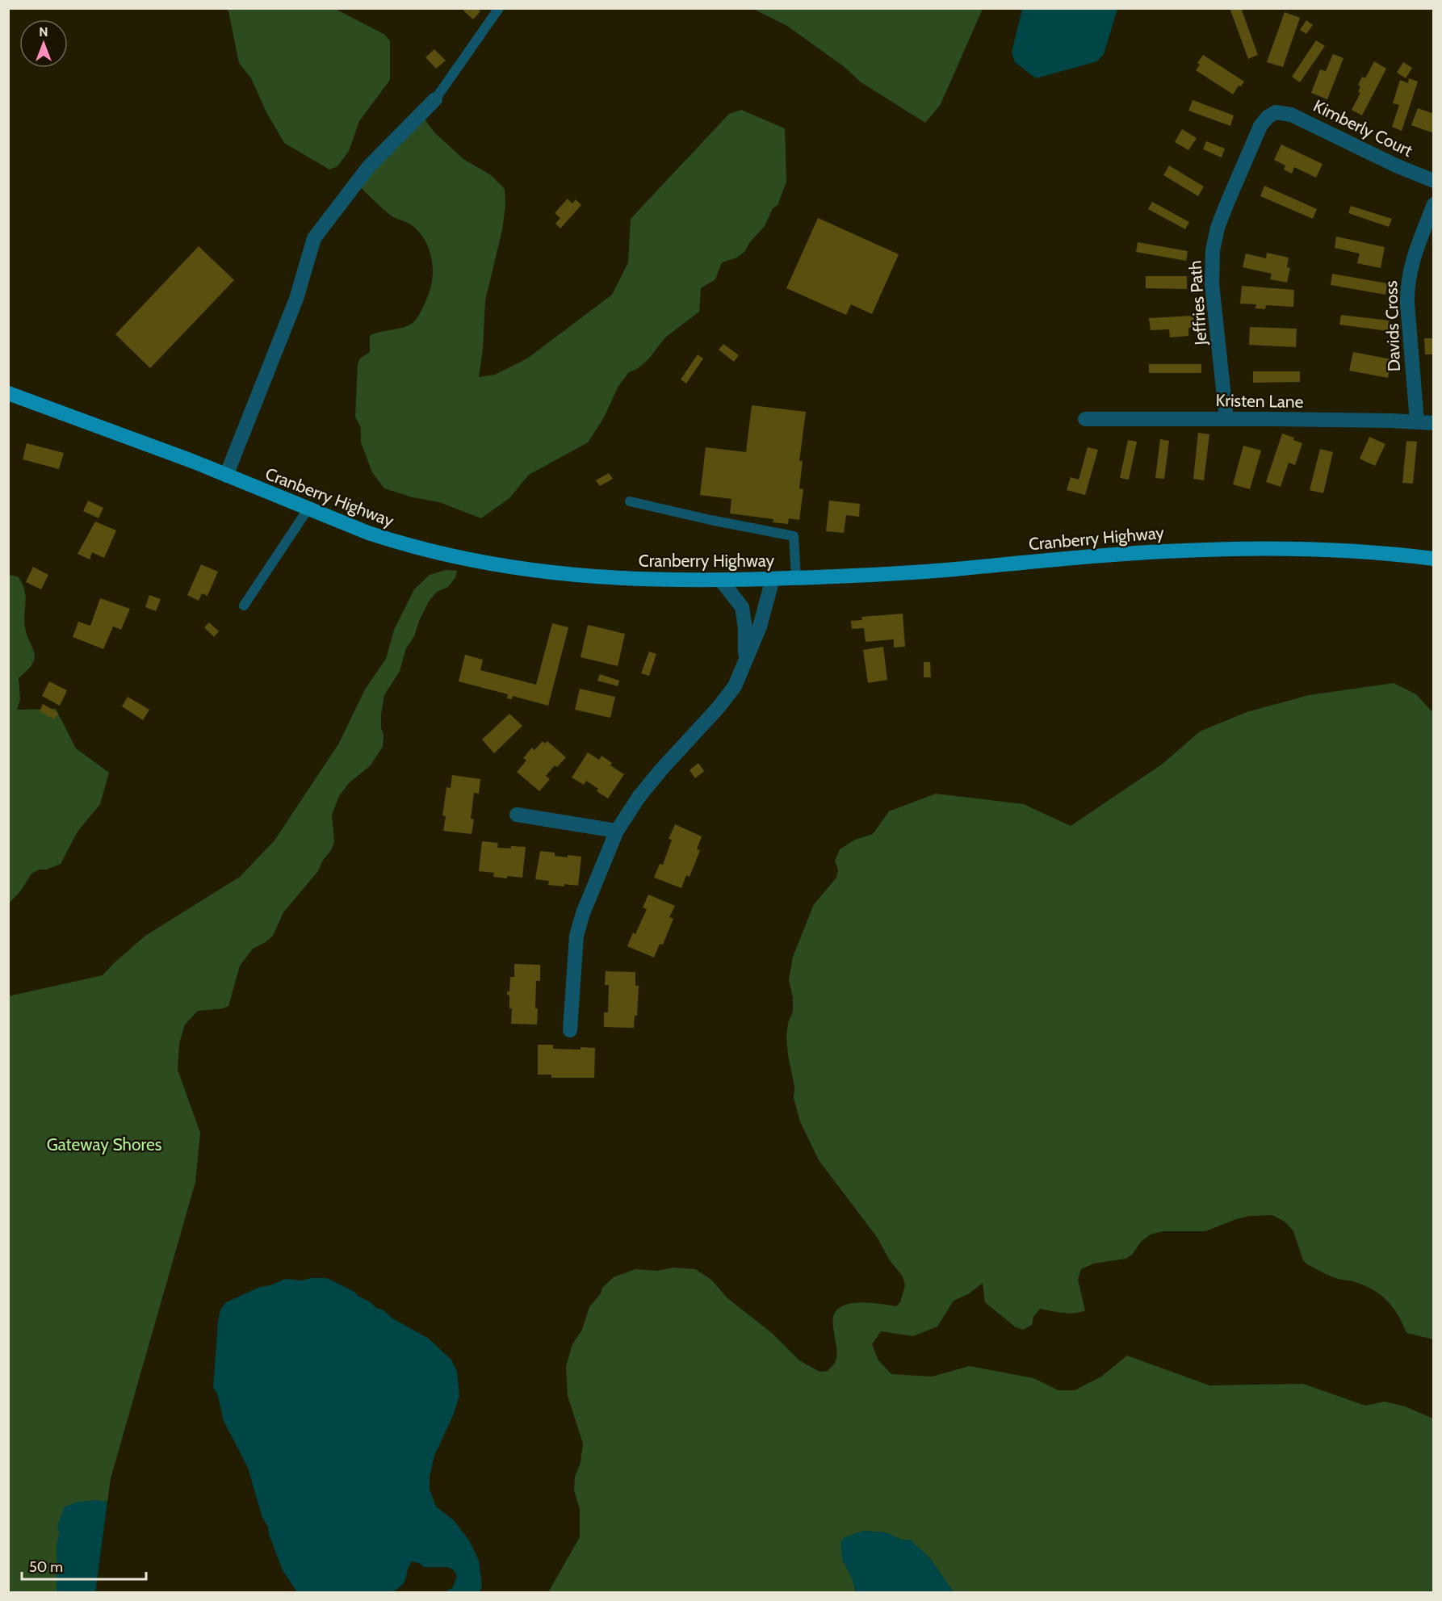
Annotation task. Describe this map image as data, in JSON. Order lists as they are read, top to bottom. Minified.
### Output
{"streets":{"main road":["Cranberry Highway"],"street":["Kimberly Court","Jeffries Path","Davids Cross","Kristen Lane"]},"crossings":[["Kimberly Court","Jeffries Path"],["Jeffries Path","Kristen Lane"],["Davids Cross","Kristen Lane"]],"parks":["Gateway Shores"],"scale_bar":"50 m","north":"top"}
